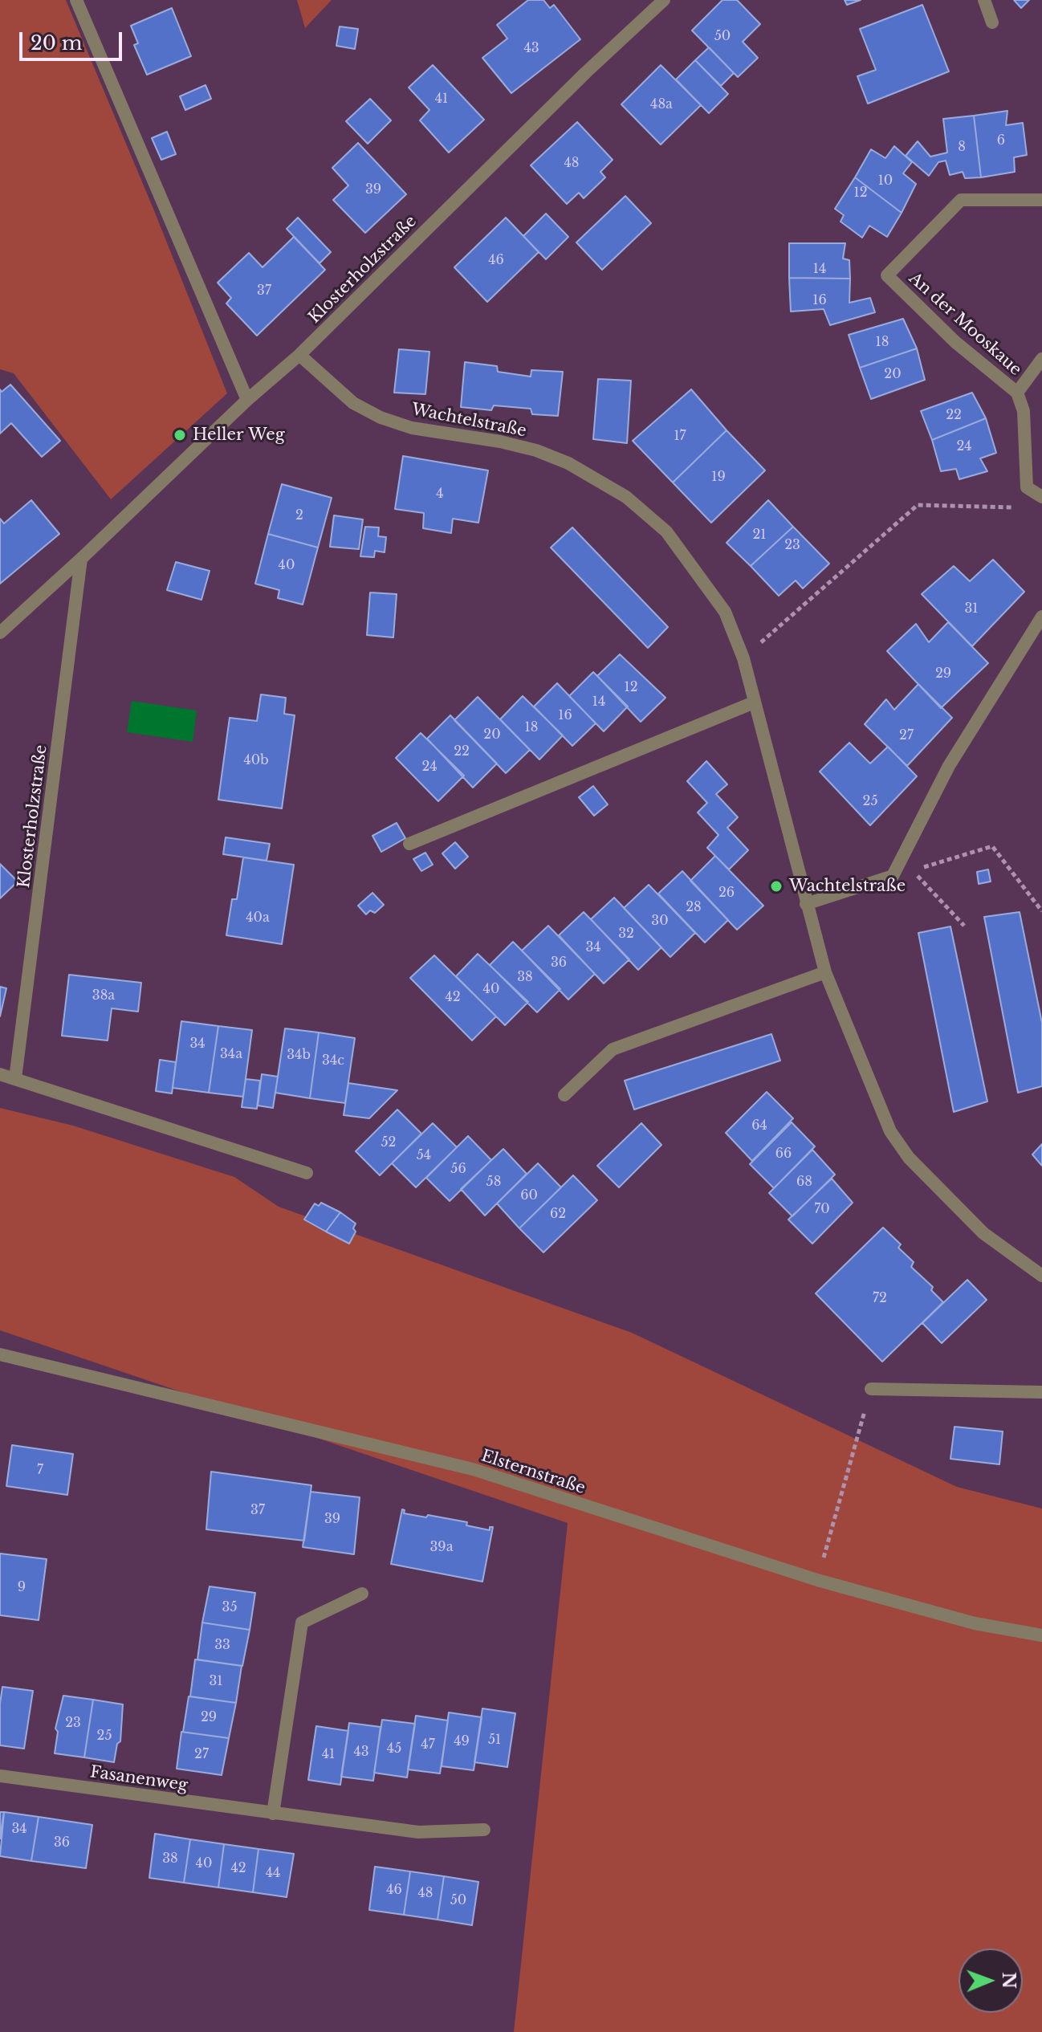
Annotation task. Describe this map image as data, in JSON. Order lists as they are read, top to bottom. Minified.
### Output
{"streets":{"street":["Klosterholzstraße","An der Mooskaue","Wachtelstraße","Elsternstraße","Fasanenweg"]},"crossings":[["Klosterholzstraße","Wachtelstraße"]],"places":["Heller Weg","Wachtelstraße"],"house_numbers":["50","43","41","48a","6","8","48","10","39","12","46","14","37","16","18","20","22","17","24","19","4","2","21","23","40","31","29","12","14","16","18","20","27","22","40b","24","25","26","28","40a","30","32","34","36","38","40","38a","42","34","34a","34b","34c","64","52","66","54","56","58","68","60","70","62","72","7","37","39","39a","9","35","33","31","29","23","25","51","49","47","45","43","27","41","34","36","38","40","42","44","46","48","50"],"scale_bar":"20 m","north":"right"}
